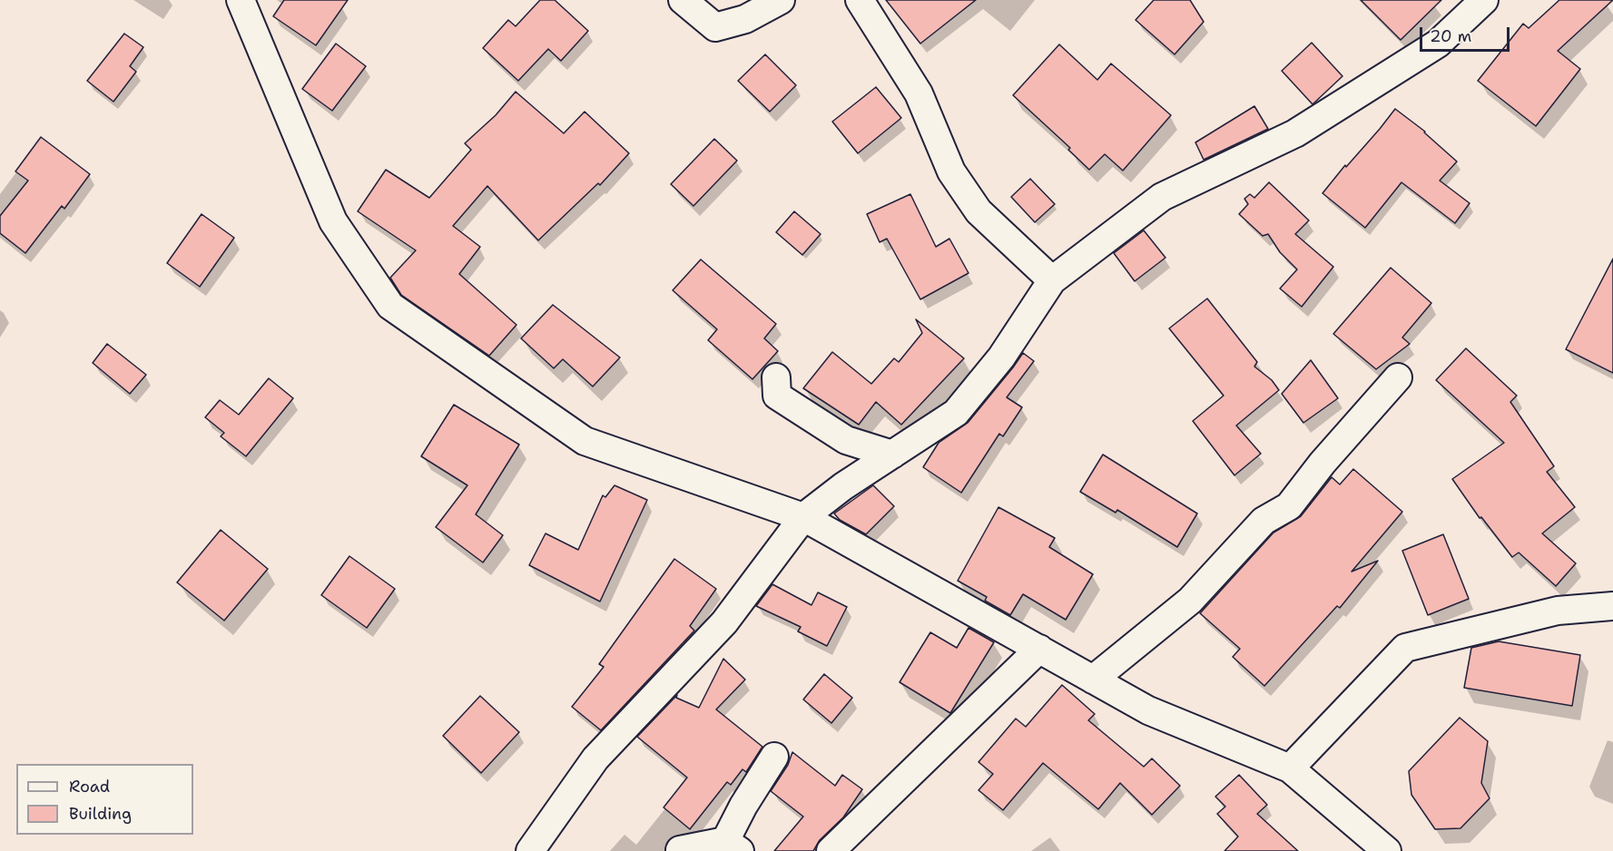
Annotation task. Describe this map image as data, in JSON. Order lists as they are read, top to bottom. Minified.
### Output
{"legend":["Road","Building"],"scale_bar":"20 m"}
